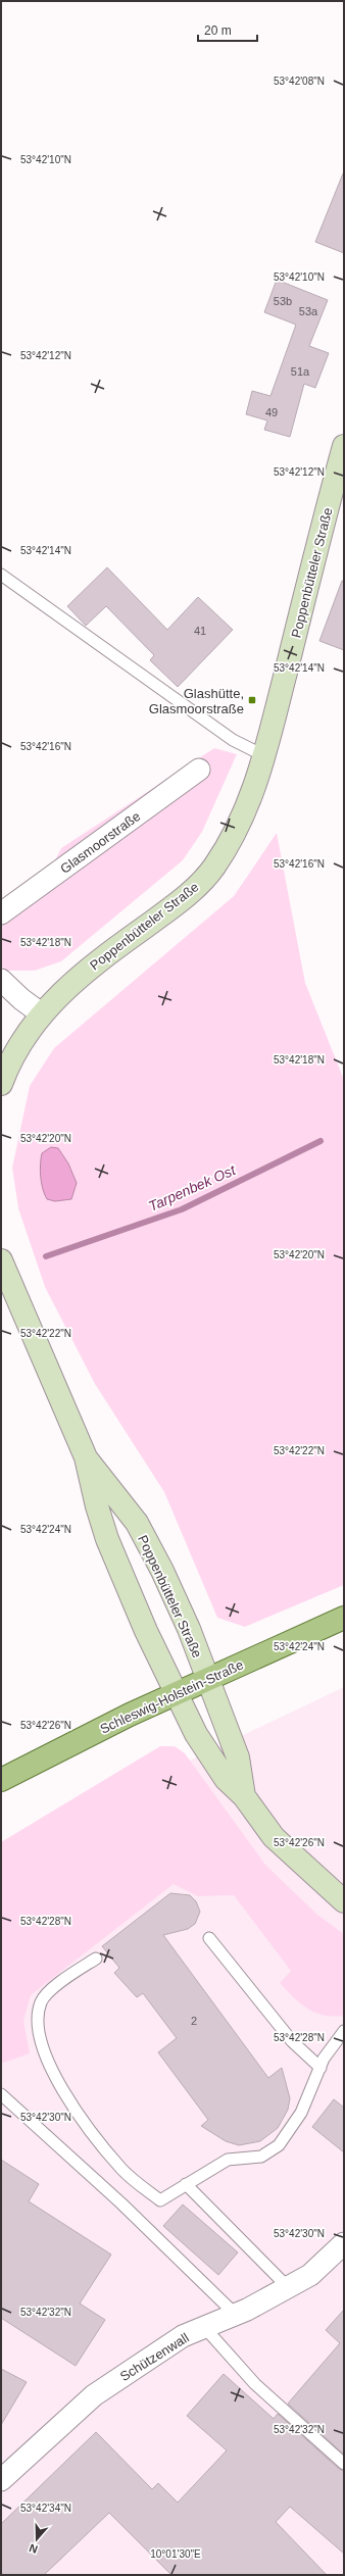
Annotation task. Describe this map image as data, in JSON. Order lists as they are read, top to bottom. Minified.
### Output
{"streets":{"main road":["Poppenbütteler Straße","Schleswig-Holstein-Straße"],"street":["Glasmoorstraße","Schützenwall"]},"crossings":[["Poppenbütteler Straße","Schleswig-Holstein-Straße"]],"water":["Tarpenbek Ost"],"places":{"transit":["Glashütte, Glasmoorstraße"]},"house_numbers":["53b","53a","51a","49","41","2"],"scale_bar":"20 m","north":"bottom","coordinates":["53°42'08\"N","53°42'10\"N","53°42'12\"N","53°42'14\"N","53°42'16\"N","53°42'18\"N","53°42'20\"N","53°42'22\"N","53°42'24\"N","53°42'26\"N","53°42'28\"N","53°42'30\"N","53°42'32\"N","53°42'34\"N","10°01'30\"E"]}
